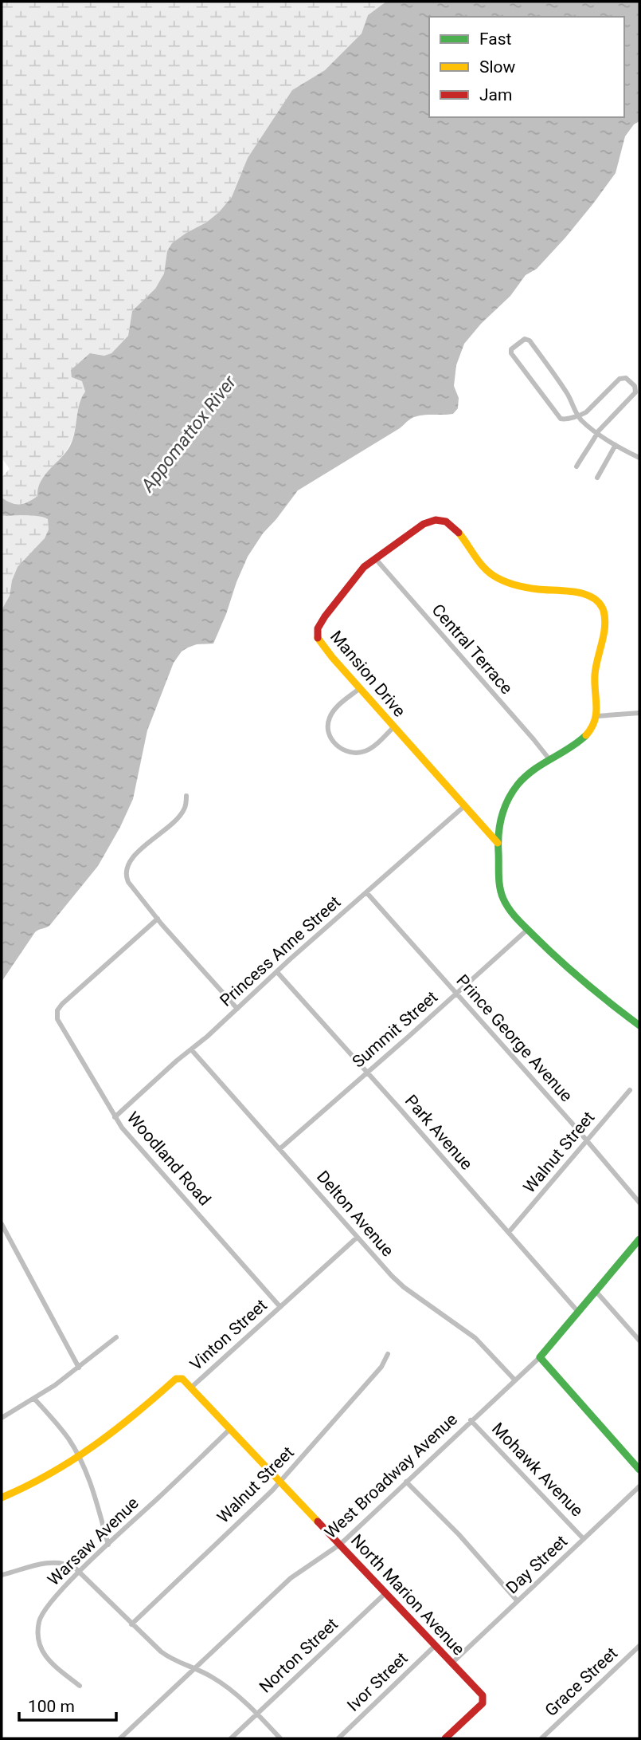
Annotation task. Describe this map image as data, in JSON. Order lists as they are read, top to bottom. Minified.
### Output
{"streets":{"street":["Central Terrace","Mansion Drive","Princess Anne Street","Summit Street","Prince George Avenue","Park Avenue","Walnut Street","Woodland Road","Delton Avenue","Vinton Street","Mohawk Avenue","West Broadway Avenue","Warsaw Avenue","Day Street","North Marion Avenue","Norton Street","Ivor Street","Grace Street"]},"crossings":[["Central Terrace","Mansion Drive"],["Mansion Drive","Princess Anne Street"],["Princess Anne Street","Prince George Avenue"],["Princess Anne Street","Park Avenue"],["Princess Anne Street","Woodland Road"],["Princess Anne Street","Delton Avenue"],["Summit Street","Prince George Avenue"],["Summit Street","Park Avenue"],["Summit Street","Delton Avenue"],["Prince George Avenue","Walnut Street"],["Park Avenue","Walnut Street"],["Park Avenue","West Broadway Avenue"],["Walnut Street","North Marion Avenue"],["Woodland Road","Vinton Street"],["Delton Avenue","Vinton Street"],["Delton Avenue","West Broadway Avenue"],["Vinton Street","North Marion Avenue"],["Mohawk Avenue","West Broadway Avenue"],["Mohawk Avenue","Day Street"],["West Broadway Avenue","North Marion Avenue"],["Warsaw Avenue","North Marion Avenue"],["Day Street","North Marion Avenue"],["North Marion Avenue","Norton Street"],["North Marion Avenue","Ivor Street"]],"water":["Appomattox River"],"legend":["Fast","Slow","Jam"],"scale_bar":"100 m"}
